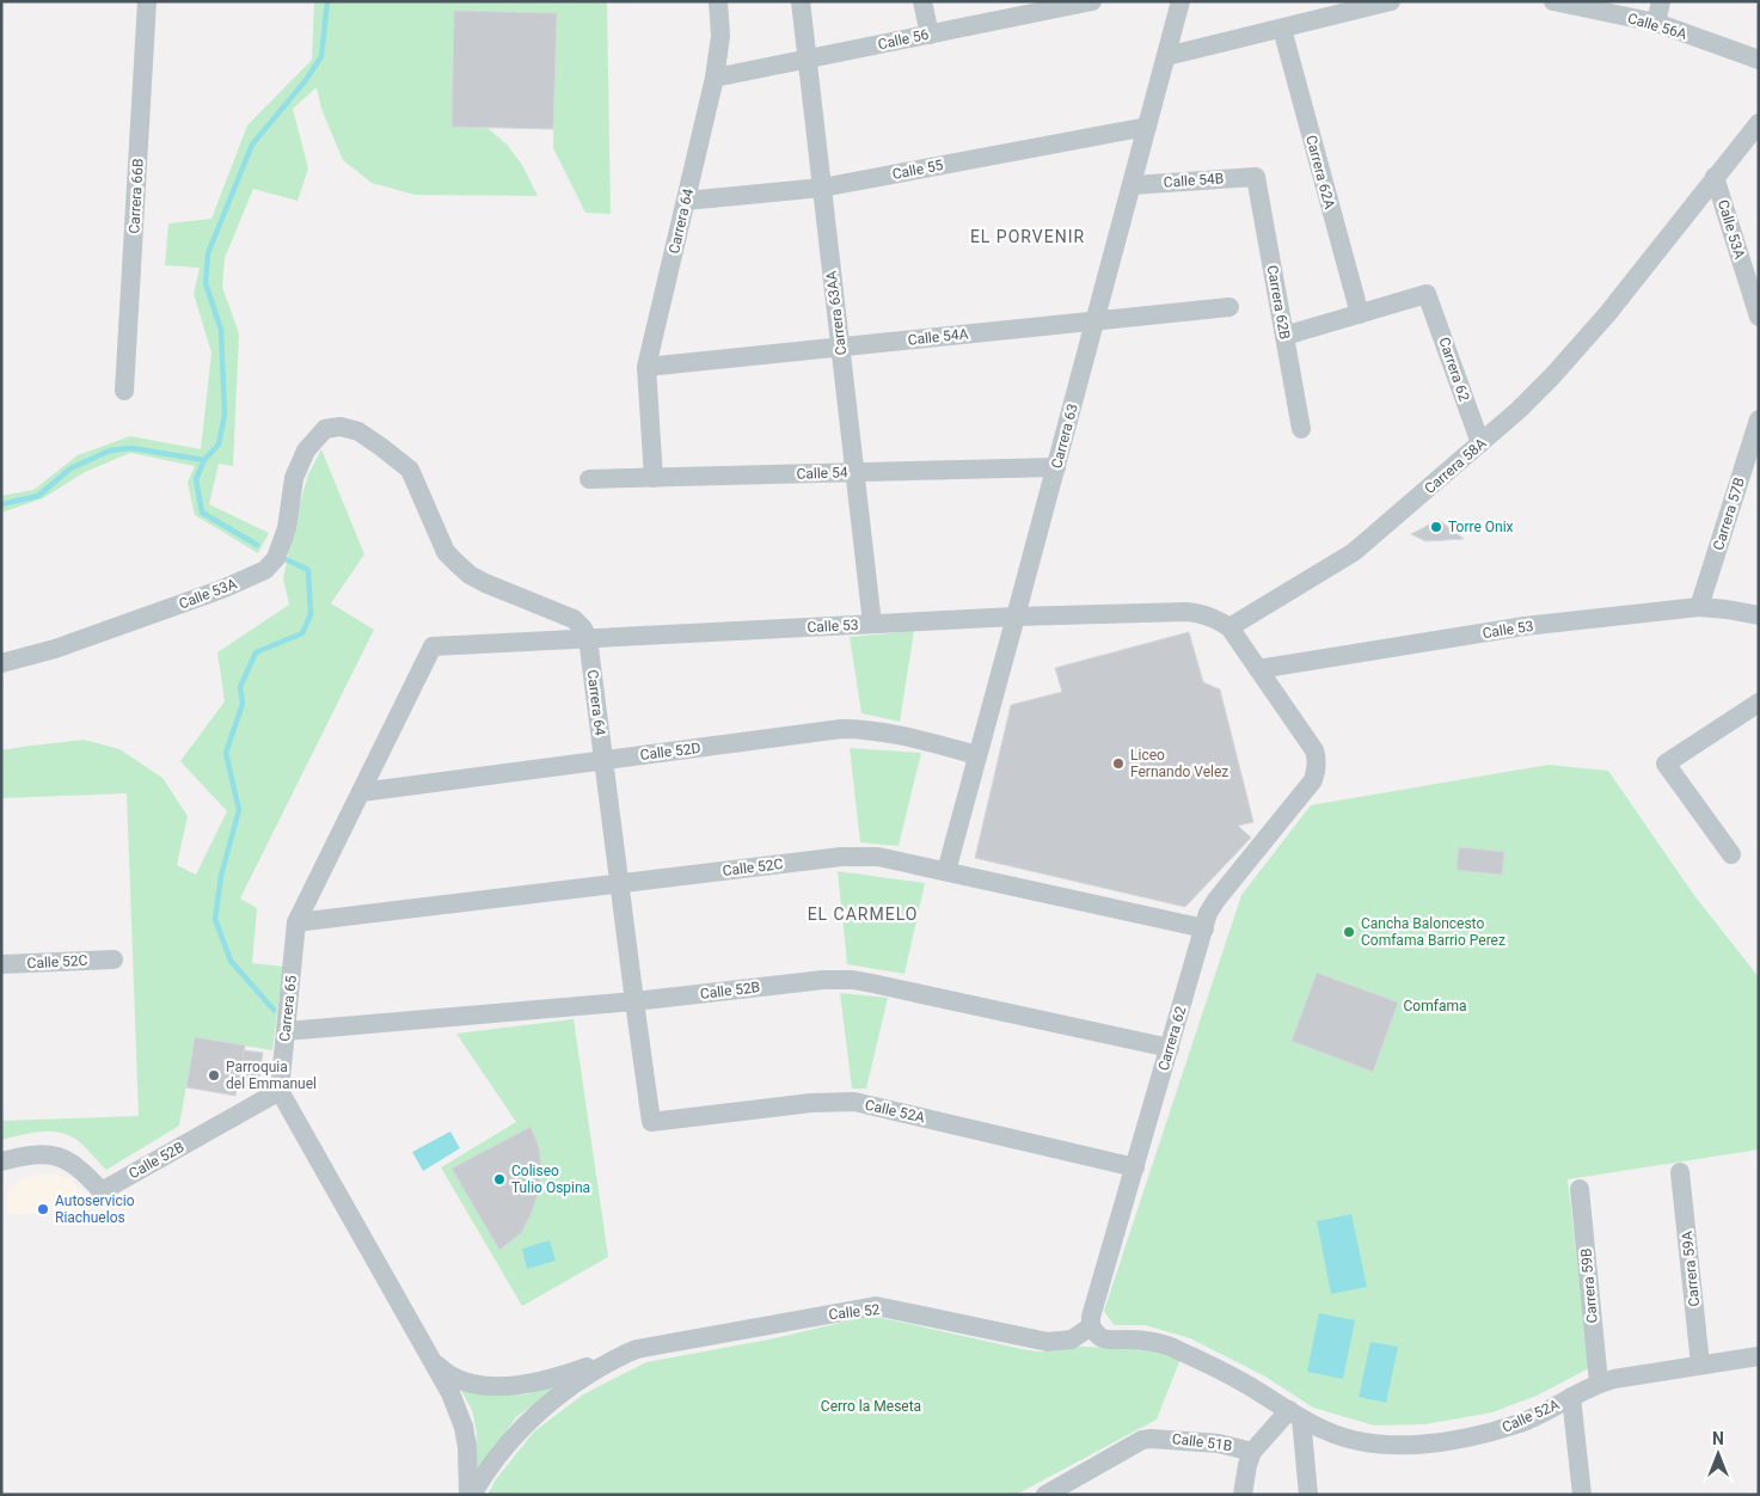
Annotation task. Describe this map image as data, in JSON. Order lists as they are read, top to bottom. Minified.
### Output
{"streets":{"street":["Calle 56A","Calle 56","Calle 55","Carrera 62A","Calle 54B","Carrera 66B","Carrera 64","Calle 53A","Carrera 62B","Carrera 63AA","Calle 54A","Carrera 62","Carrera 63","Carrera 58A","Calle 54","Carrera 57B","Calle 53","Calle 52D","Calle 52C","Calle 52B","Carrera 65","Calle 52A","Carrera 59A","Carrera 59B","Calle 52","Calle 51B"]},"crossings":[["Calle 56","Carrera 64"],["Calle 56","Carrera 63AA"],["Calle 55","Carrera 64"],["Calle 55","Carrera 63AA"],["Calle 55","Carrera 63"],["Carrera 62A","Carrera 62"],["Calle 54B","Carrera 62B"],["Calle 54B","Carrera 63"],["Carrera 64","Calle 53A"],["Carrera 64","Calle 54A"],["Carrera 64","Calle 54"],["Carrera 64","Calle 53"],["Carrera 64","Calle 52D"],["Carrera 64","Calle 52C"],["Carrera 64","Calle 52B"],["Carrera 64","Calle 52A"],["Calle 53A","Carrera 58A"],["Calle 53A","Calle 53"],["Carrera 63AA","Calle 54A"],["Carrera 63AA","Calle 54"],["Carrera 63AA","Calle 53"],["Calle 54A","Carrera 63"],["Carrera 62","Carrera 58A"],["Carrera 62","Calle 53"],["Carrera 62","Calle 52C"],["Carrera 62","Calle 52B"],["Carrera 62","Calle 52A"],["Carrera 62","Calle 52"],["Carrera 63","Calle 54"],["Carrera 63","Calle 53"],["Carrera 63","Calle 52D"],["Carrera 63","Calle 52C"],["Carrera 58A","Calle 53"],["Carrera 57B","Calle 53"],["Calle 53","Carrera 65"],["Calle 52D","Carrera 65"],["Calle 52C","Carrera 65"],["Calle 52B","Carrera 65"],["Calle 52A","Carrera 59A"],["Calle 52A","Carrera 59B"]],"districts":["EL PORVENIR","EL CARMELO"],"parks":["Comfama","Cerro la Meseta"],"places":["Torre Onix","Liceo Fernando Velez","Cancha Baloncesto Comfama Barrio Perez","Parroquia del Emmanuel","Coliseo Tulio Ospina","Autoservicio Riachuelos"],"north":"top"}
